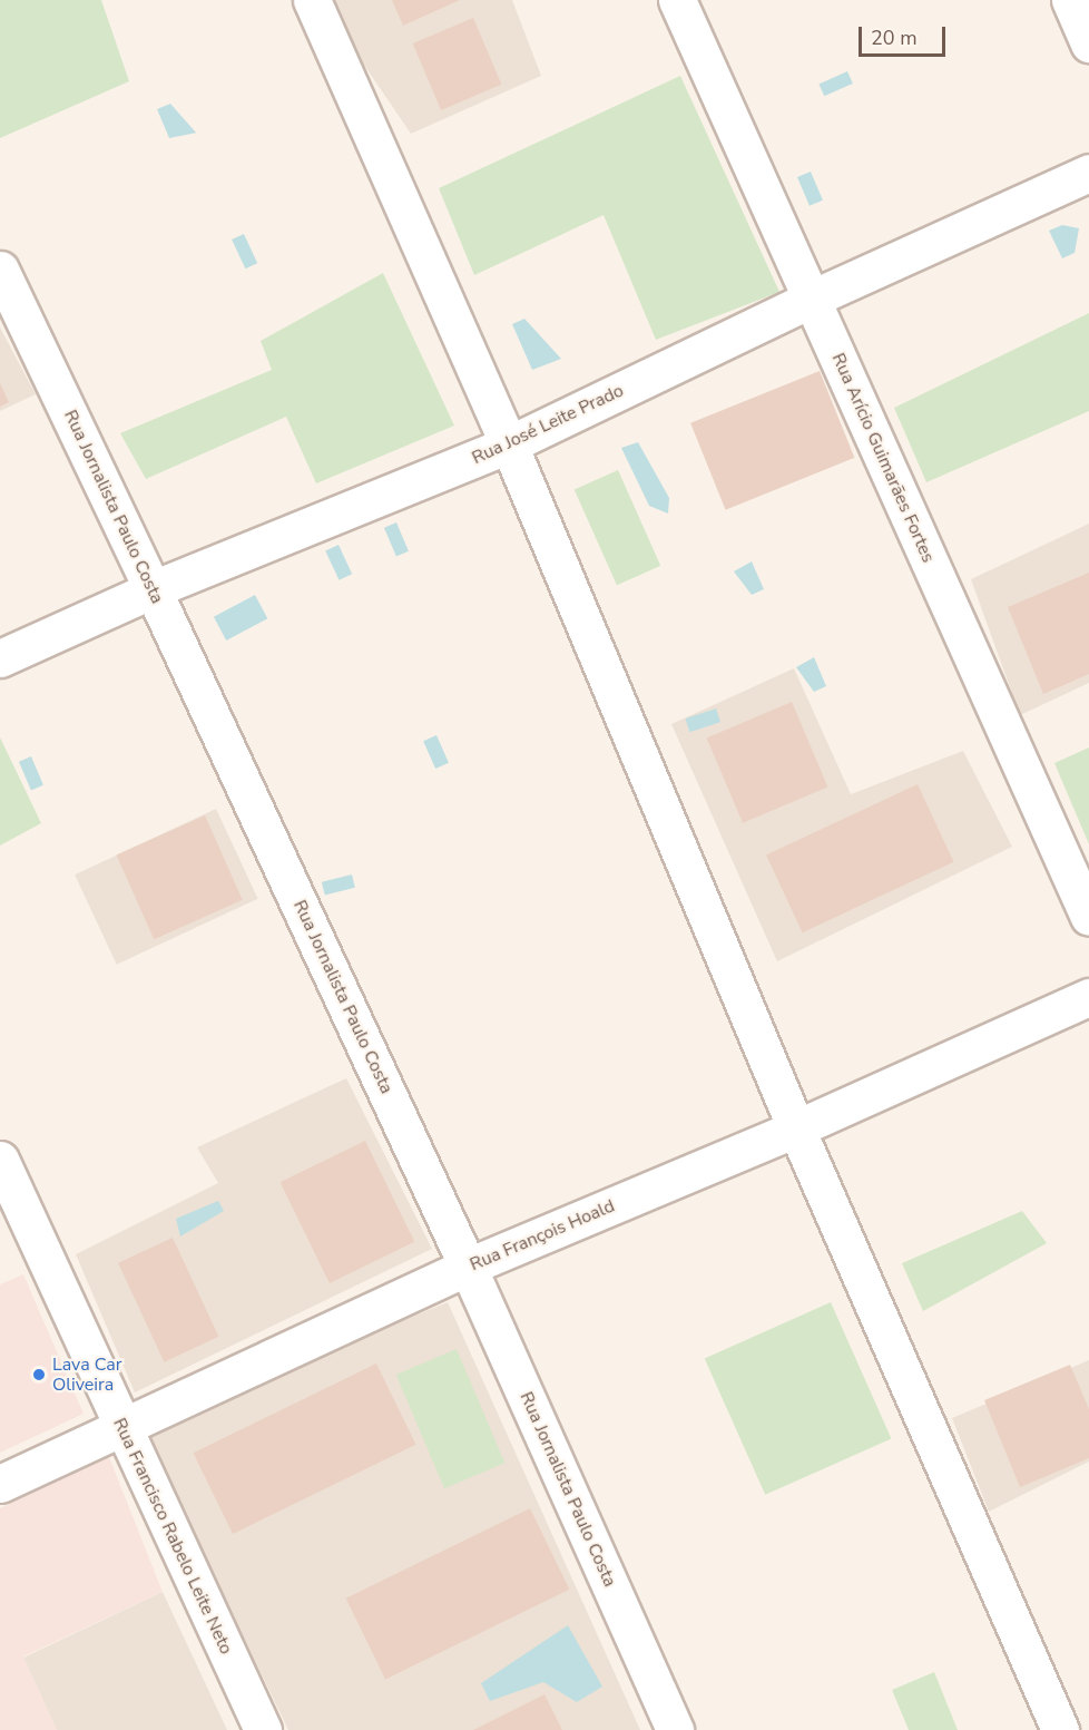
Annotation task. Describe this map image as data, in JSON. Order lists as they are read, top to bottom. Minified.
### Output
{"streets":{"street":["Rua José Leite Prado","Rua Arício Guimarães Fortes","Rua Jornalista Paulo Costa","Rua François Hoald","Rua Francisco Rabelo Leite Neto"]},"crossings":[["Rua José Leite Prado","Rua Arício Guimarães Fortes"],["Rua José Leite Prado","Rua Jornalista Paulo Costa"],["Rua Jornalista Paulo Costa","Rua François Hoald"],["Rua François Hoald","Rua Francisco Rabelo Leite Neto"]],"places":["Lava Car Oliveira"],"scale_bar":"20 m"}
